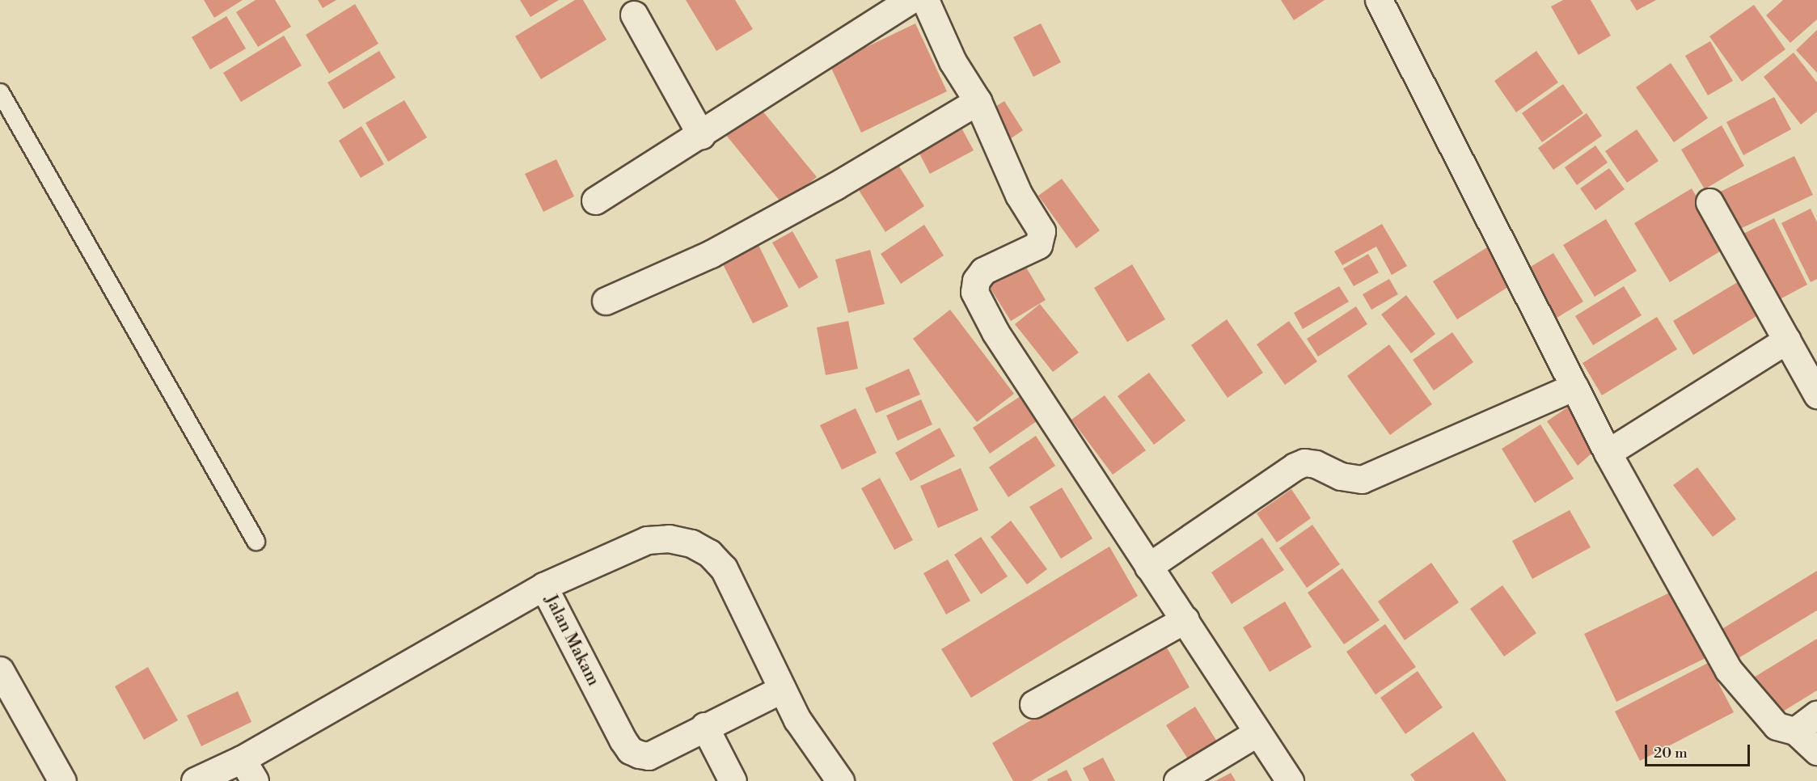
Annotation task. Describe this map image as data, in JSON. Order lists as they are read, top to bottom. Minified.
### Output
{"streets":{"street":["Jalan Makam"]},"scale_bar":"20 m"}
